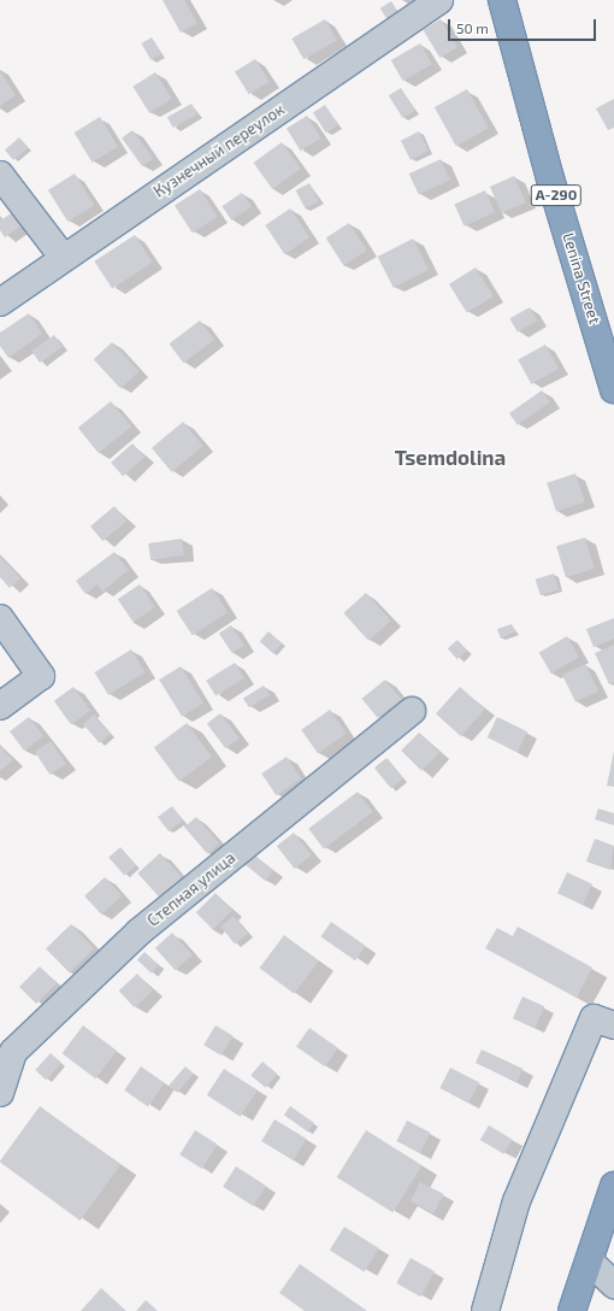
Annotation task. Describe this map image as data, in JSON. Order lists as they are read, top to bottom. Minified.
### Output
{"streets":{"highway":["А-290","Lenina Street"],"street":["Кузнечный переулок","Степная улица"]},"districts":["Tsemdolina"],"scale_bar":"50 m"}
